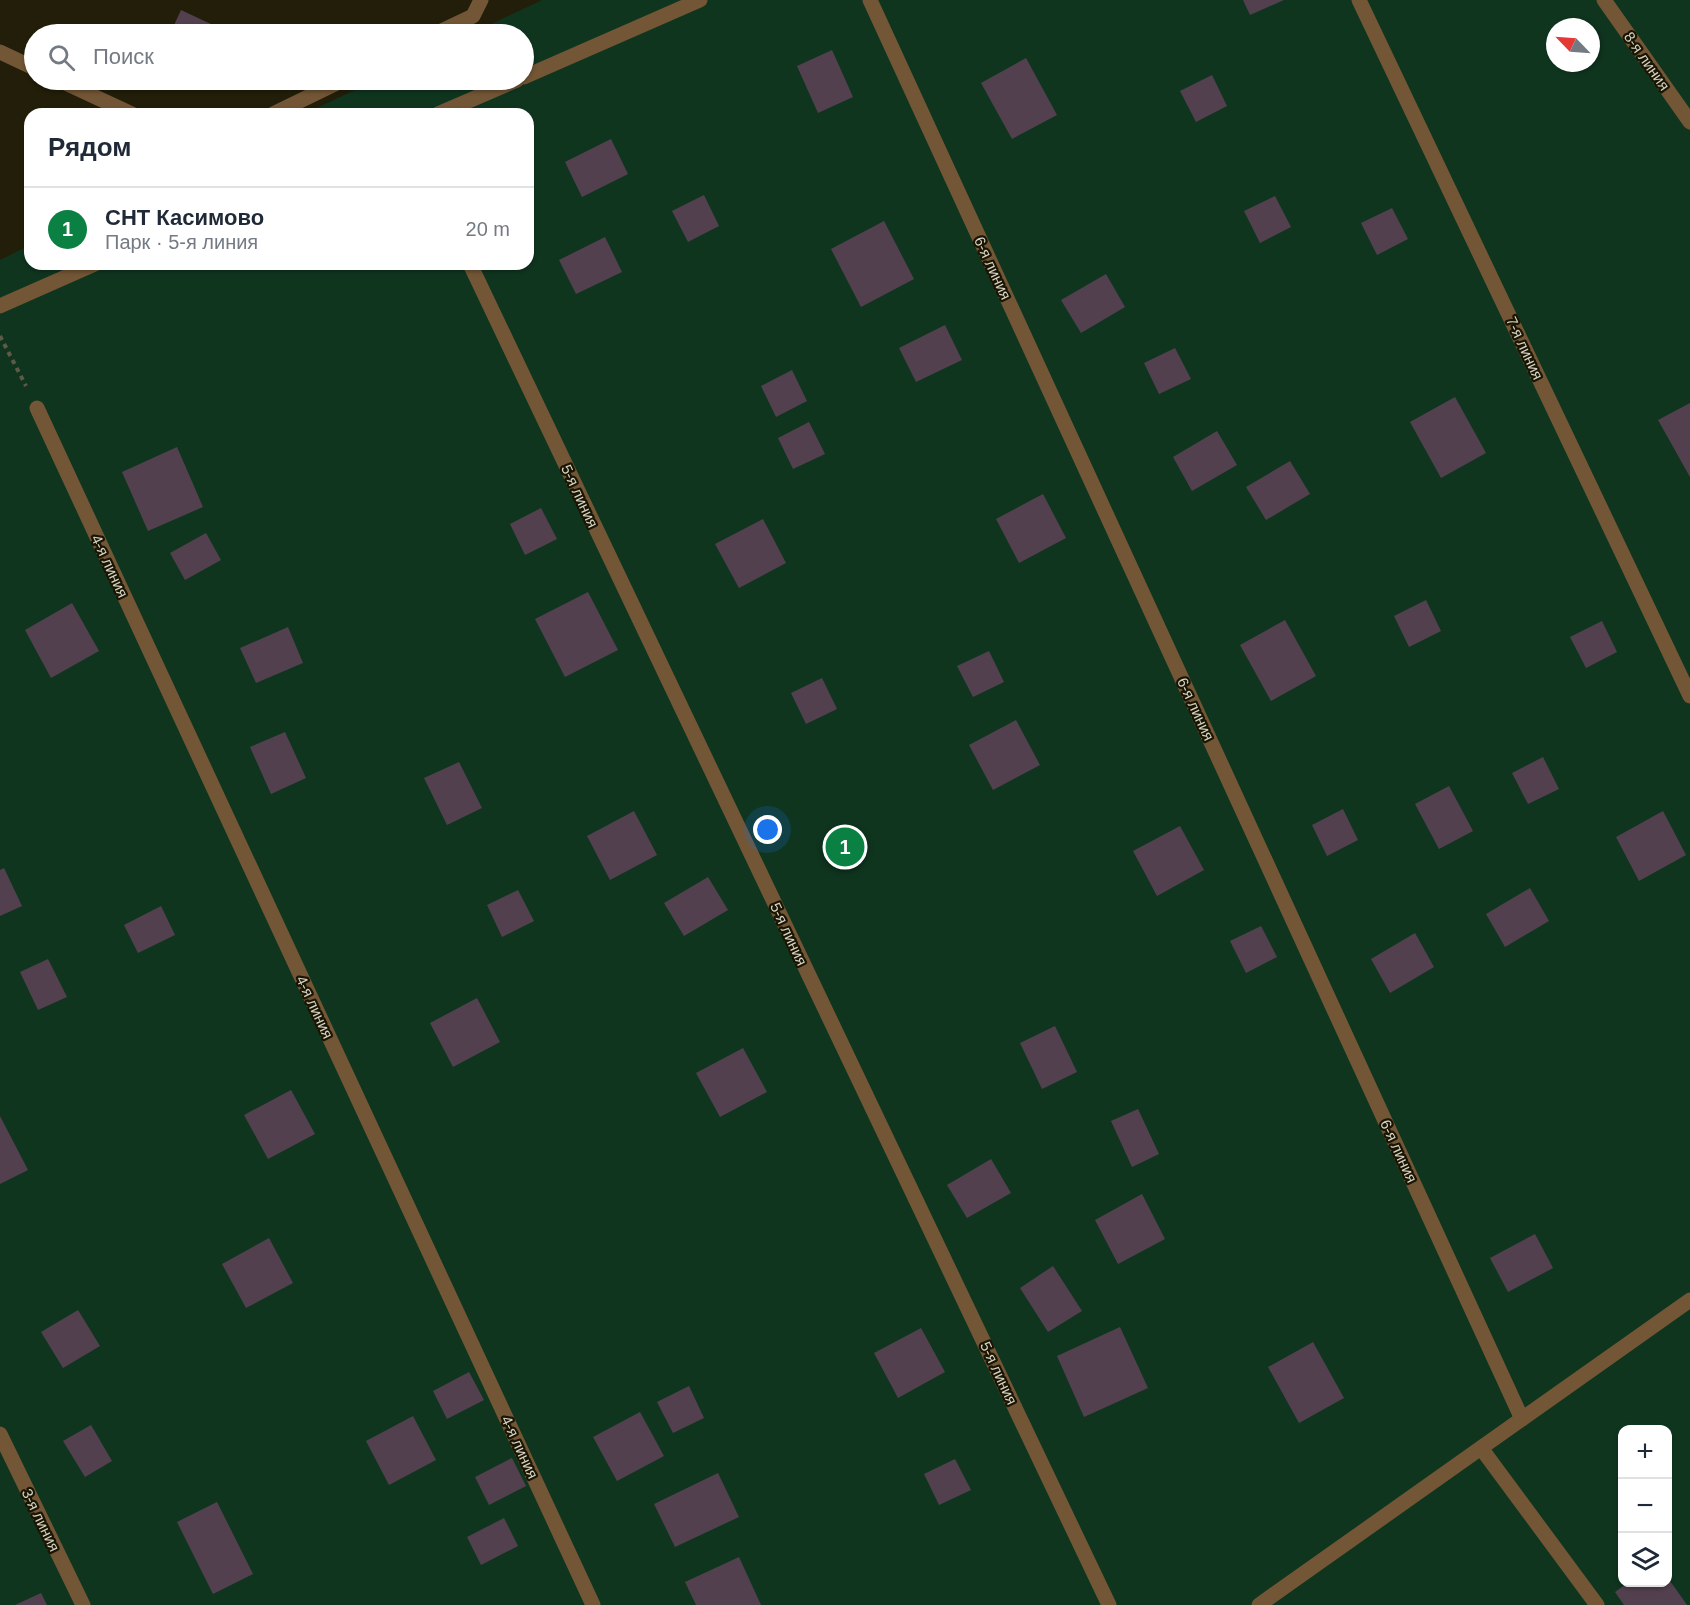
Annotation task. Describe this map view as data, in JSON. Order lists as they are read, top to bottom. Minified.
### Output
{"streets":{"street":["8-я линия","6-я линия","7-я линия","5-я линия","4-я линия","3-я линия"]},"north":"top left","page":{"search":"Поиск","heading":"Рядом","list":[{"mark":"1","name":"СНТ Касимово","note":"Парк · 5-я линия","value":"20 m"}],"pins":"1","map_buttons":["+","−"]}}
